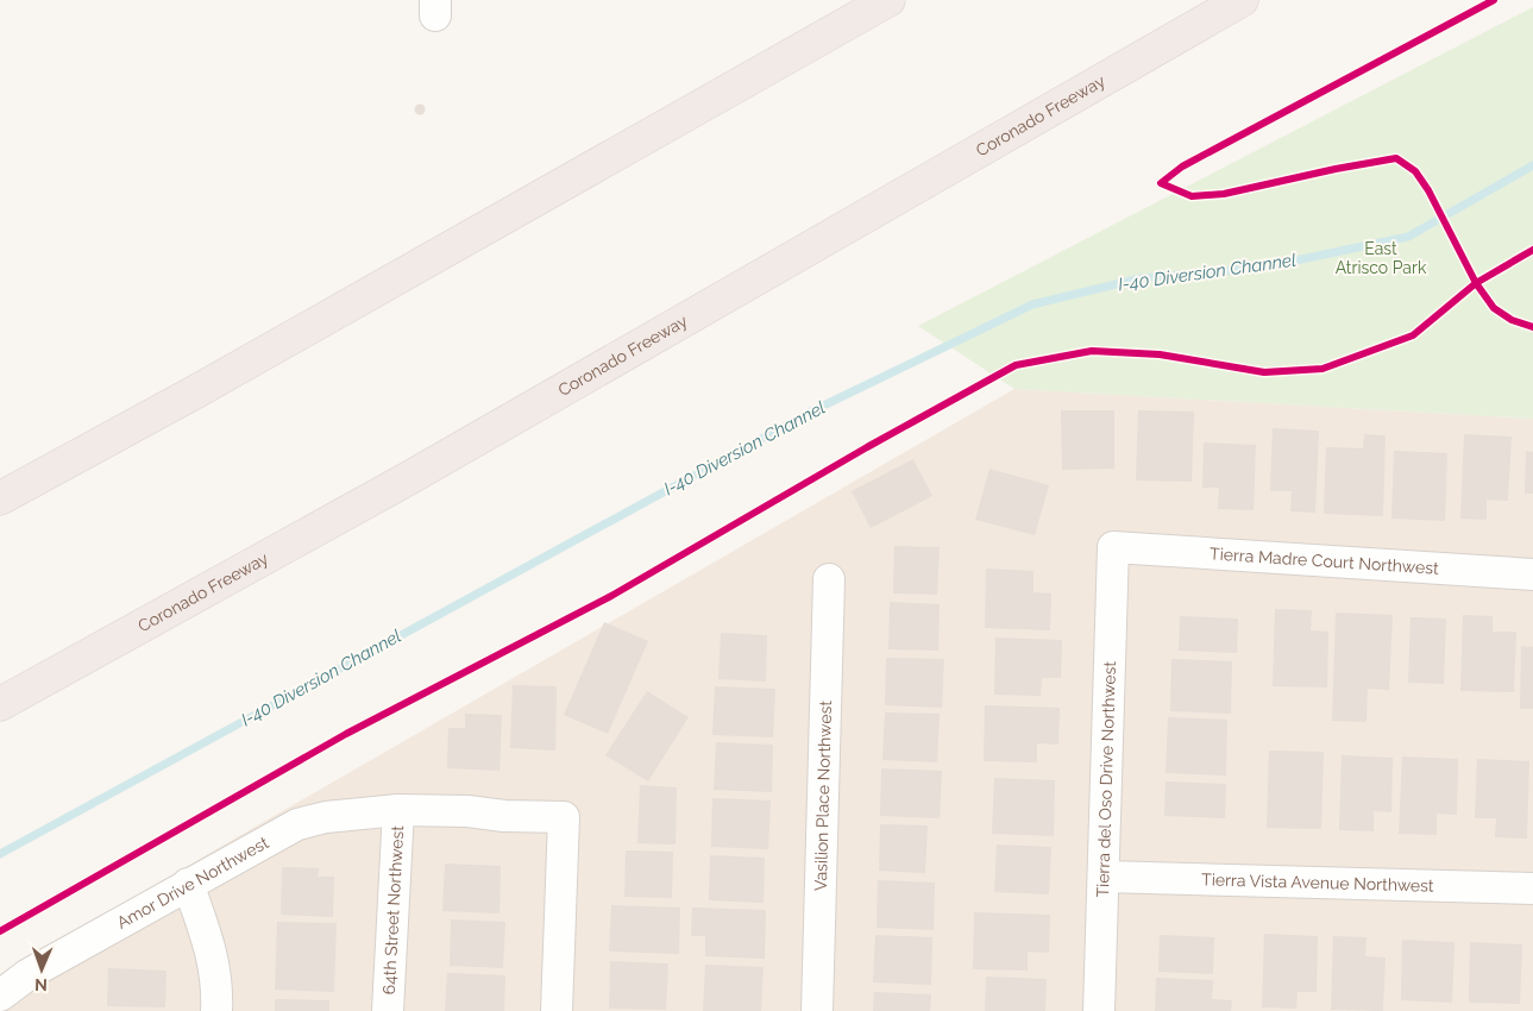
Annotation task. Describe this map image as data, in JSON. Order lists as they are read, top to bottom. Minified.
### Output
{"streets":{"highway":["Coronado Freeway"],"street":["Tierra Madre Court Northwest","Tierra del Oso Drive Northwest","Vasilion Place Northwest","Amor Drive Northwest","Tierra Vista Avenue Northwest","64th Street Northwest"]},"crossings":[["Tierra Madre Court Northwest","Tierra del Oso Drive Northwest"],["Tierra del Oso Drive Northwest","Tierra Vista Avenue Northwest"],["Amor Drive Northwest","64th Street Northwest"]],"water":["I-40 Diversion Channel"],"parks":["East Atrisco Park"],"north":"bottom"}
